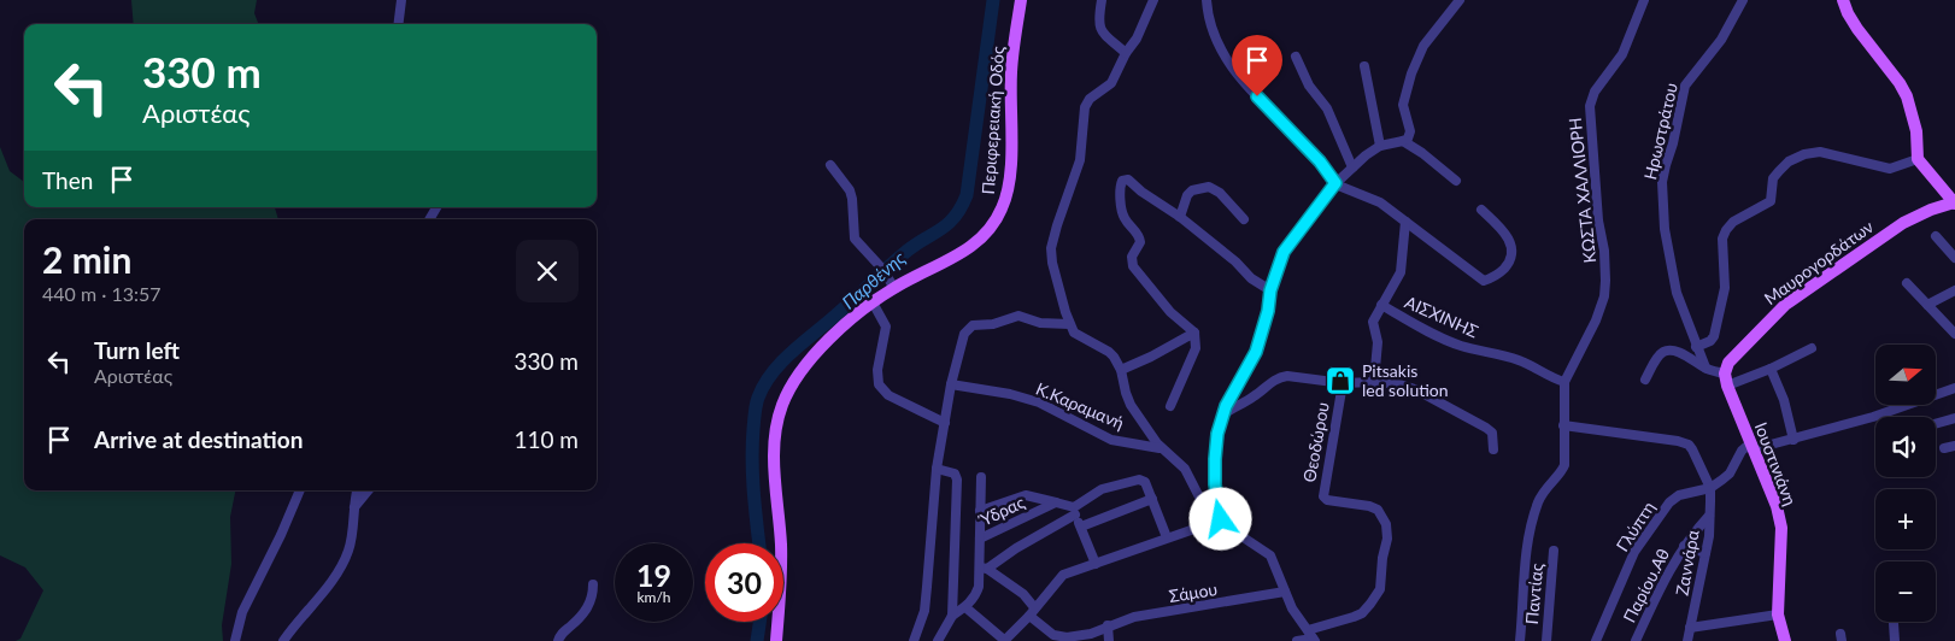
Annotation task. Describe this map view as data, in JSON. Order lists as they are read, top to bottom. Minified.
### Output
{"streets":{"main road":["Περιφερειακή Οδός","Μαυρογορδάτων","Ιουστινιάνη"],"street":["Ηρωστράτου","ΚΩΣΤΑ ΧΑΛΛΙΟΡΗ","ΑΙΣΧΙΝΗΣ","Κ.Καραμανή","Θεοδώρου","Ύδρας","Γλύπτη","Ζαννάρα","Παρίου.Αθ","Σάμου","Παντίας"]},"crossings":[["ΚΩΣΤΑ ΧΑΛΛΙΟΡΗ","ΑΙΣΧΙΝΗΣ"],["Μαυρογορδάτων","Ιουστινιάνη"],["Γλύπτη","Ζαννάρα"],["Ζαννάρα","Παρίου.Αθ"]],"water":["Παρθένης"],"places":{"shop":["Pitsakis led solution"]},"north":"right","page":{"turn":["330 m","Αριστέας"],"then":"Then","heading":["2 min","440 m · 13:57"],"list":[{"name":"Turn left","note":"Αριστέας","value":"330 m"},{"name":"Arrive at destination","value":"110 m"}],"map_buttons":["+","−"],"speed":"19 km/h","limit":"30"}}
